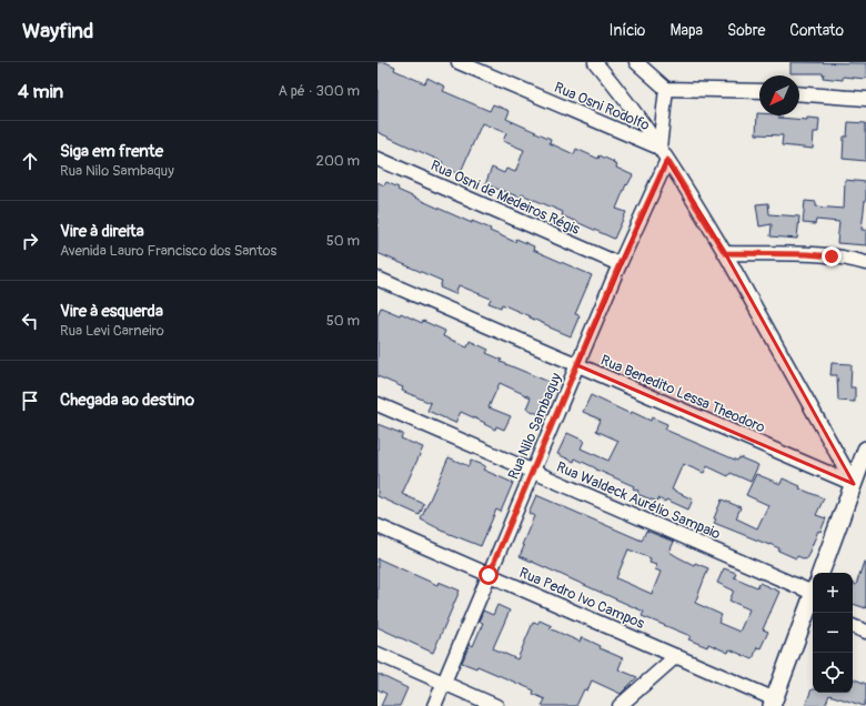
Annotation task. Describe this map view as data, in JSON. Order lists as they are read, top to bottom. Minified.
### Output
{"streets":{"street":["Rua Osni Rodolfo","Rua Osni de Medeiros Régis","Rua Benedito Lessa Theodoro","Rua Nilo Sambaquy","Rua Waldeck Aurélio Sampaio","Rua Pedro Ivo Campos"]},"crossings":[["Rua Osni de Medeiros Régis","Rua Nilo Sambaquy"],["Rua Benedito Lessa Theodoro","Rua Nilo Sambaquy"],["Rua Nilo Sambaquy","Rua Waldeck Aurélio Sampaio"],["Rua Nilo Sambaquy","Rua Pedro Ivo Campos"]],"north":"bottom left","page":{"header":"Wayfind","nav":["Início","Mapa","Sobre","Contato"],"heading":["4 min","A pé · 300 m"],"list":[["Siga em frente","Rua Nilo Sambaquy","200 m"],["Vire à direita","Avenida Lauro Francisco dos Santos","50 m"],["Vire à esquerda","Rua Levi Carneiro","50 m"],"Chegada ao destino"],"map_buttons":["+","−"]}}
